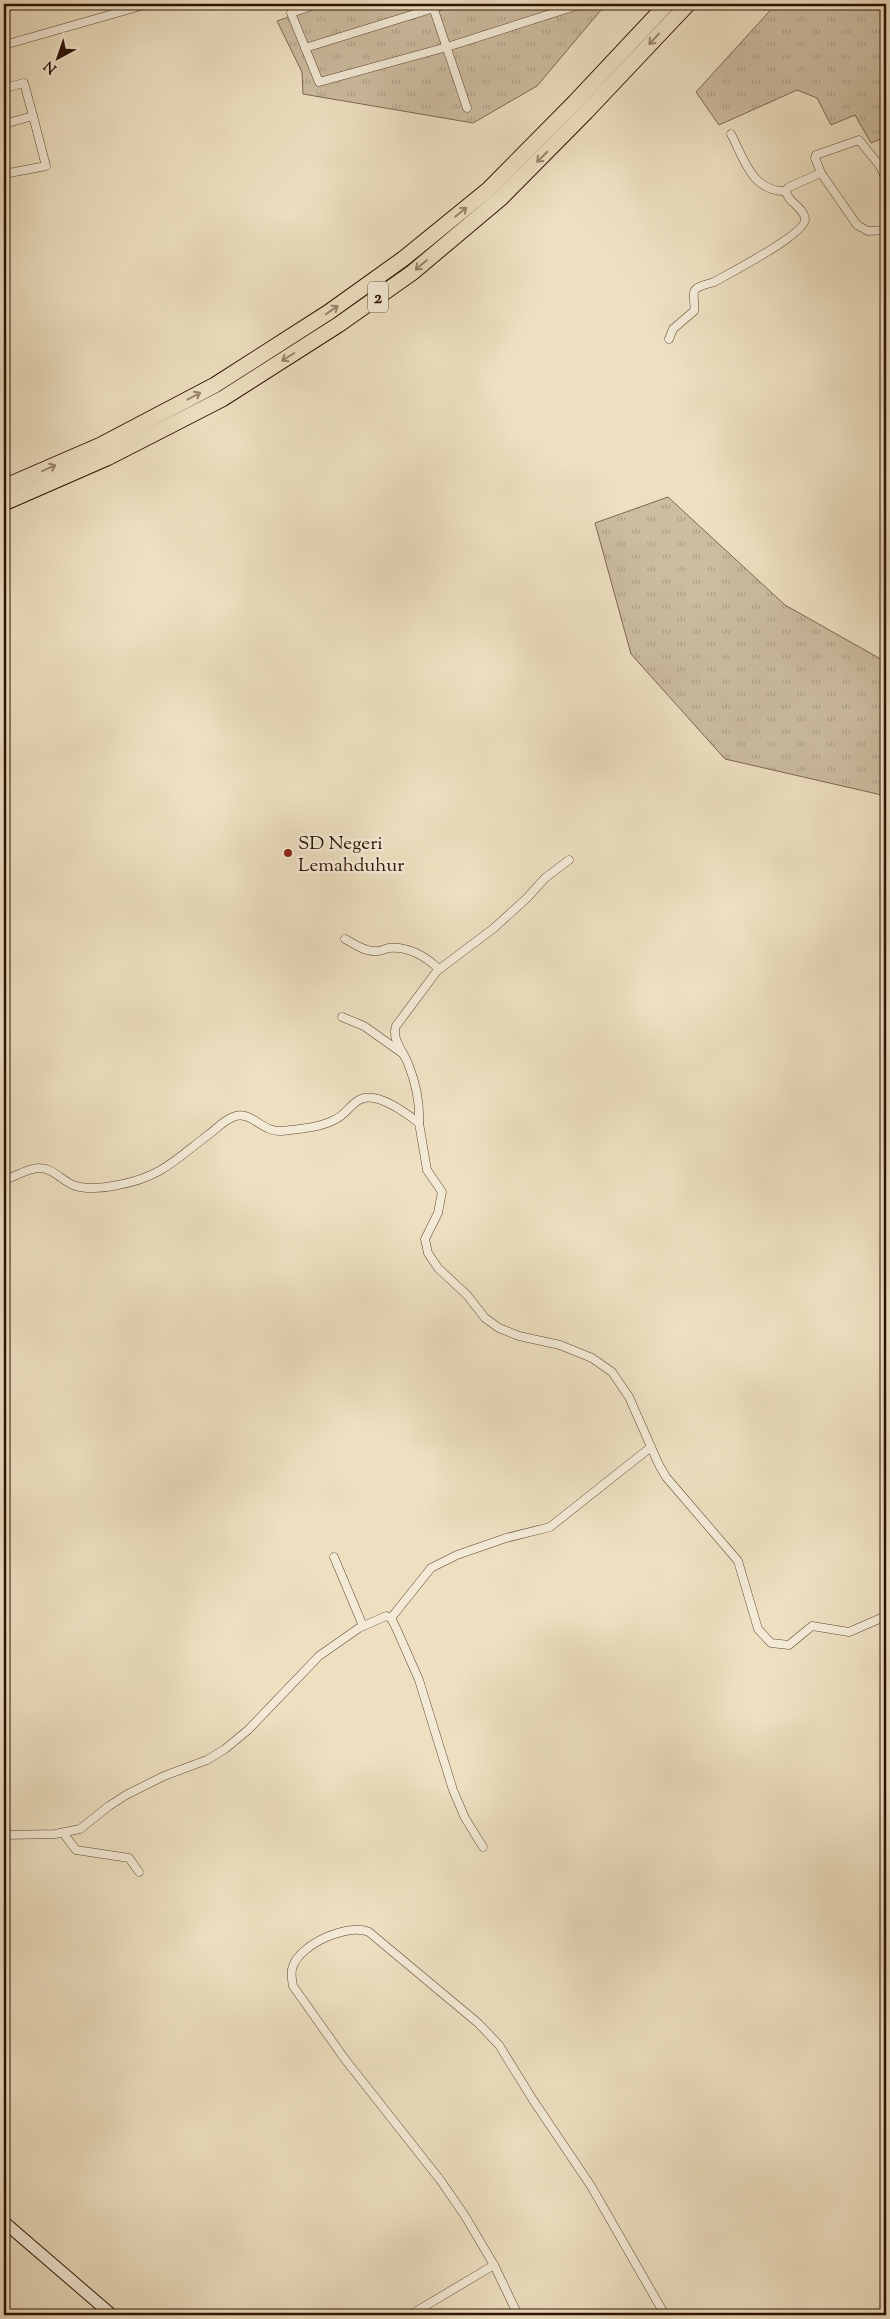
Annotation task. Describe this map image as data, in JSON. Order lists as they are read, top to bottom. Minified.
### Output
{"streets":{"highway":["2"]},"places":["SD Negeri Lemahduhur"],"north":"bottom left"}
